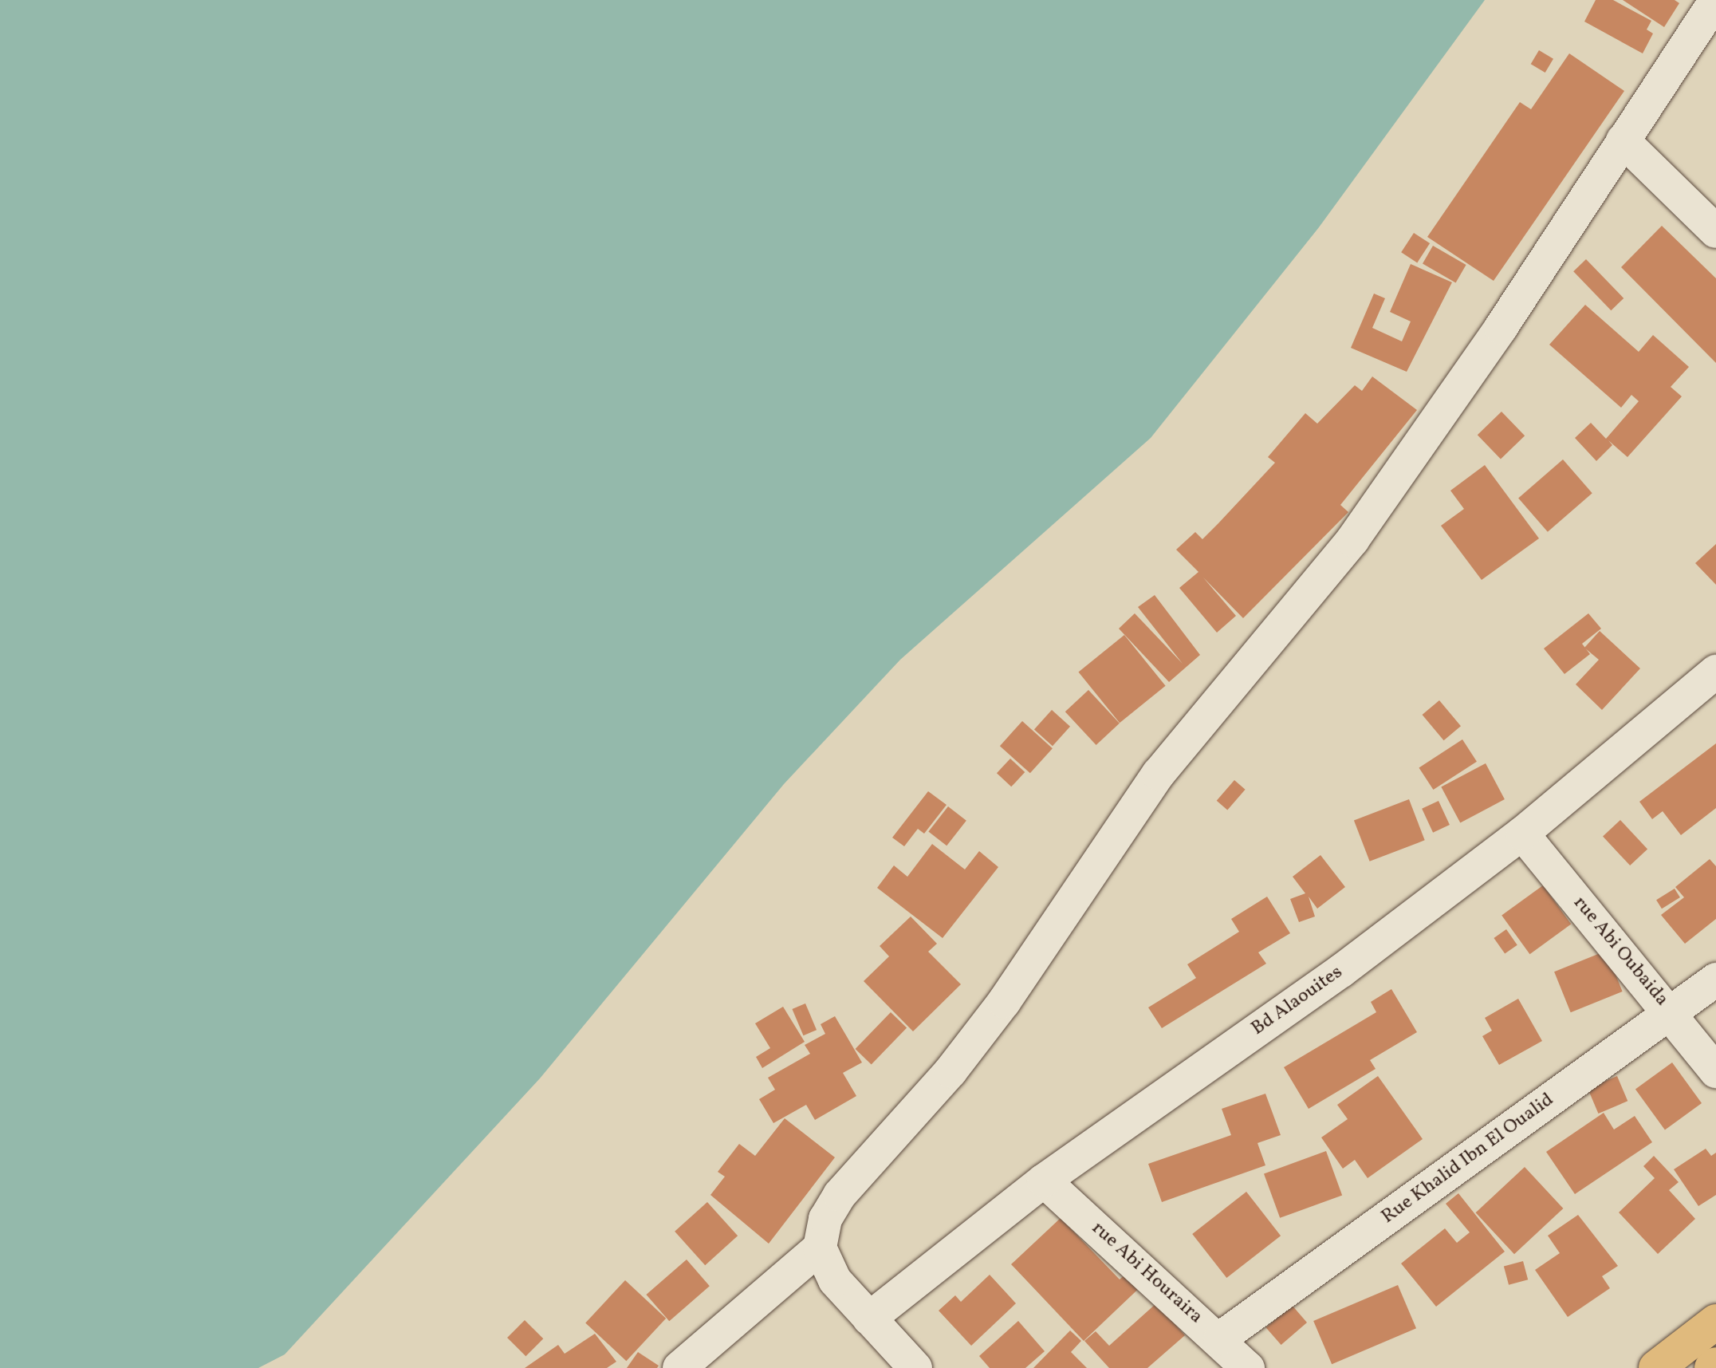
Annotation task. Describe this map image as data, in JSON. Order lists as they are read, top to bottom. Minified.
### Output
{"streets":{"street":["rue Abi Oubaida","Bd Alaouites","Rue Khalid Ibn El Oualid","rue Abi Houraira"]},"crossings":[["rue Abi Oubaida","Bd Alaouites"],["rue Abi Oubaida","Rue Khalid Ibn El Oualid"],["Bd Alaouites","rue Abi Houraira"],["Rue Khalid Ibn El Oualid","rue Abi Houraira"]]}
